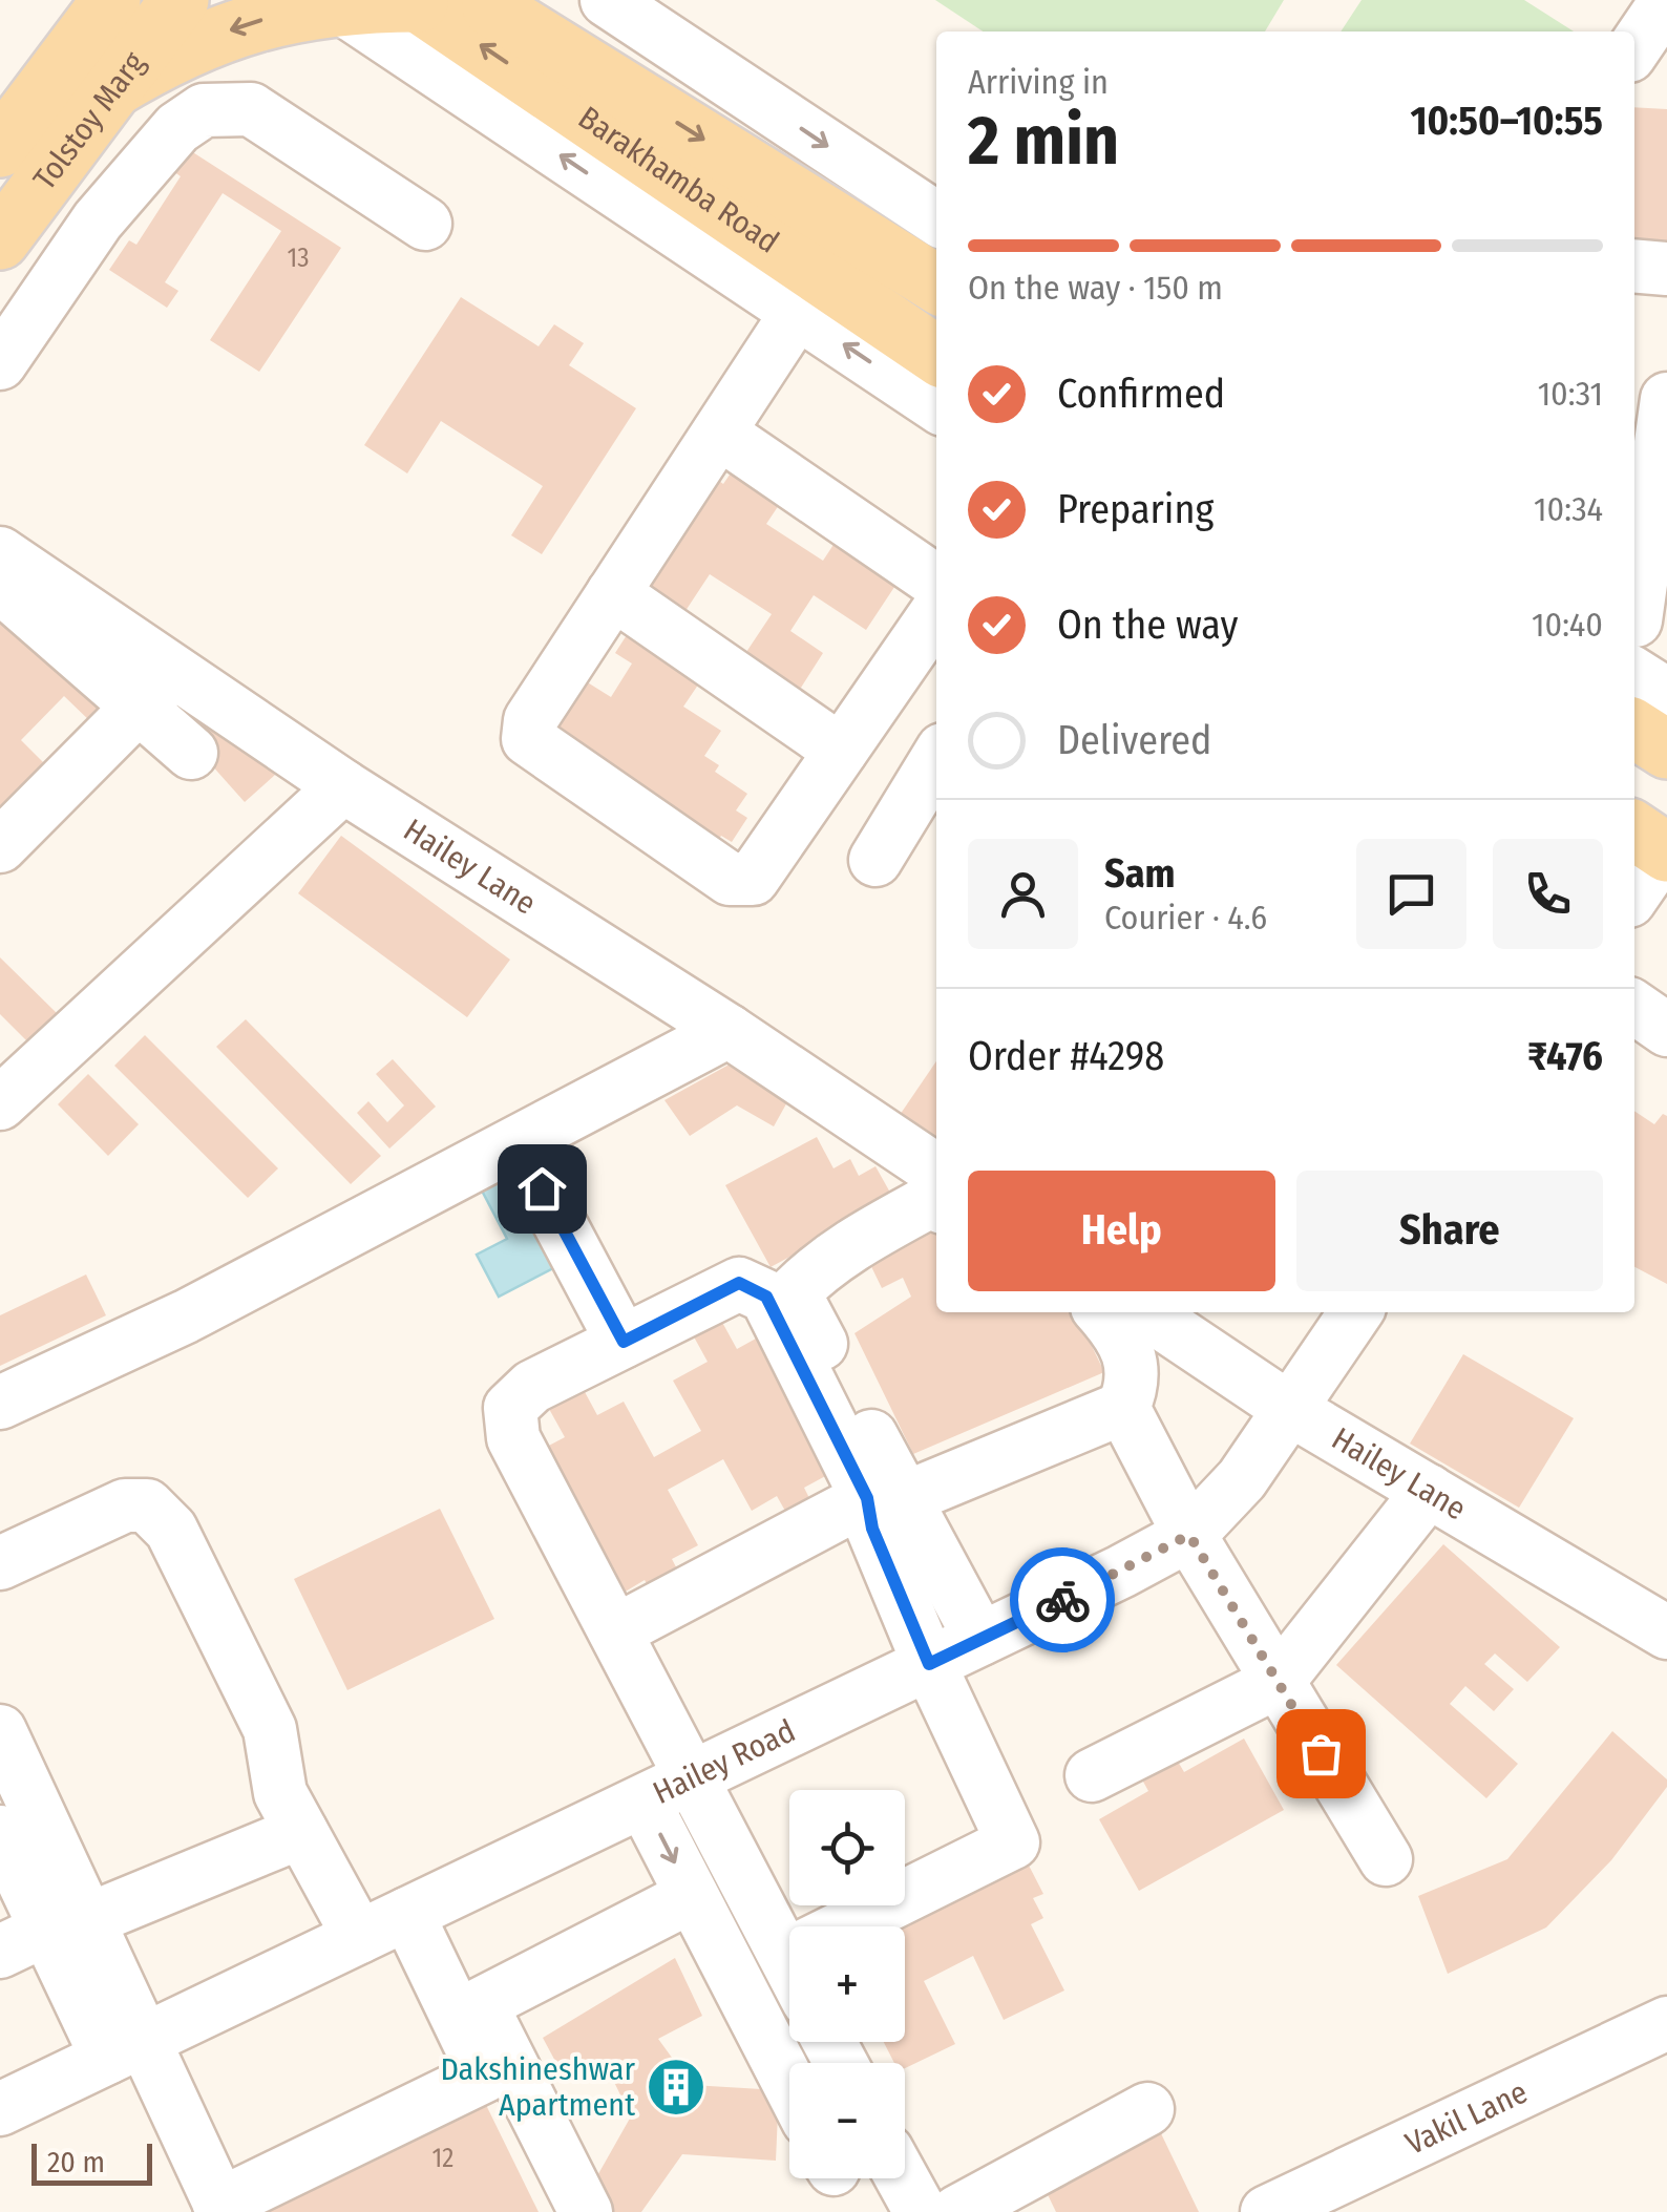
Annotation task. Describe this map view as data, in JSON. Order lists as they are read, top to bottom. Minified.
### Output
{"streets":{"main road":["Tolstoy Marg","Barakhamba Road"],"street":["Hailey Lane","Hailey Road","Vakil Lane"]},"crossings":[["Hailey Lane","Hailey Road"]],"places":{"building":["Dakshineshwar Apartment"]},"house_numbers":["13","12"],"scale_bar":"20 m","page":{"heading":["2 min","Arriving in","10:50–10:55"],"panel":["Sam","Courier · 4.6","Order #4298","₹476"],"bar":"On the way · 150 m","list":[["Confirmed","10:31"],["Preparing","10:34"],["On the way","10:40"],"Delivered"],"buttons":["Help","Share"],"map_buttons":["+","−"],"scale":"20 m"}}
